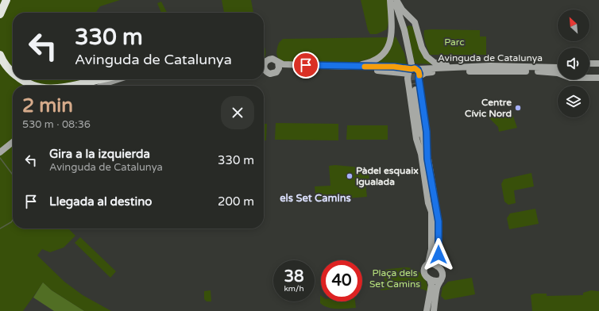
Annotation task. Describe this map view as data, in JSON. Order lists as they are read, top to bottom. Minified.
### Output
{"streets":{"street":["Avinguda de Catalunya"]},"districts":["els Set Camins"],"parks":["Parc","Plaça dels Set Camins"],"places":["Centre Cívic Nord","Pàdel esquaix Igualada"],"north":"top left","page":{"turn":["330 m","Avinguda de Catalunya"],"heading":["2 min","530 m · 08:36"],"list":[{"name":"Gira a la izquierda","note":"Avinguda de Catalunya","value":"330 m"},{"name":"Llegada al destino","value":"200 m"}],"speed":"38 km/h","limit":"40"}}
